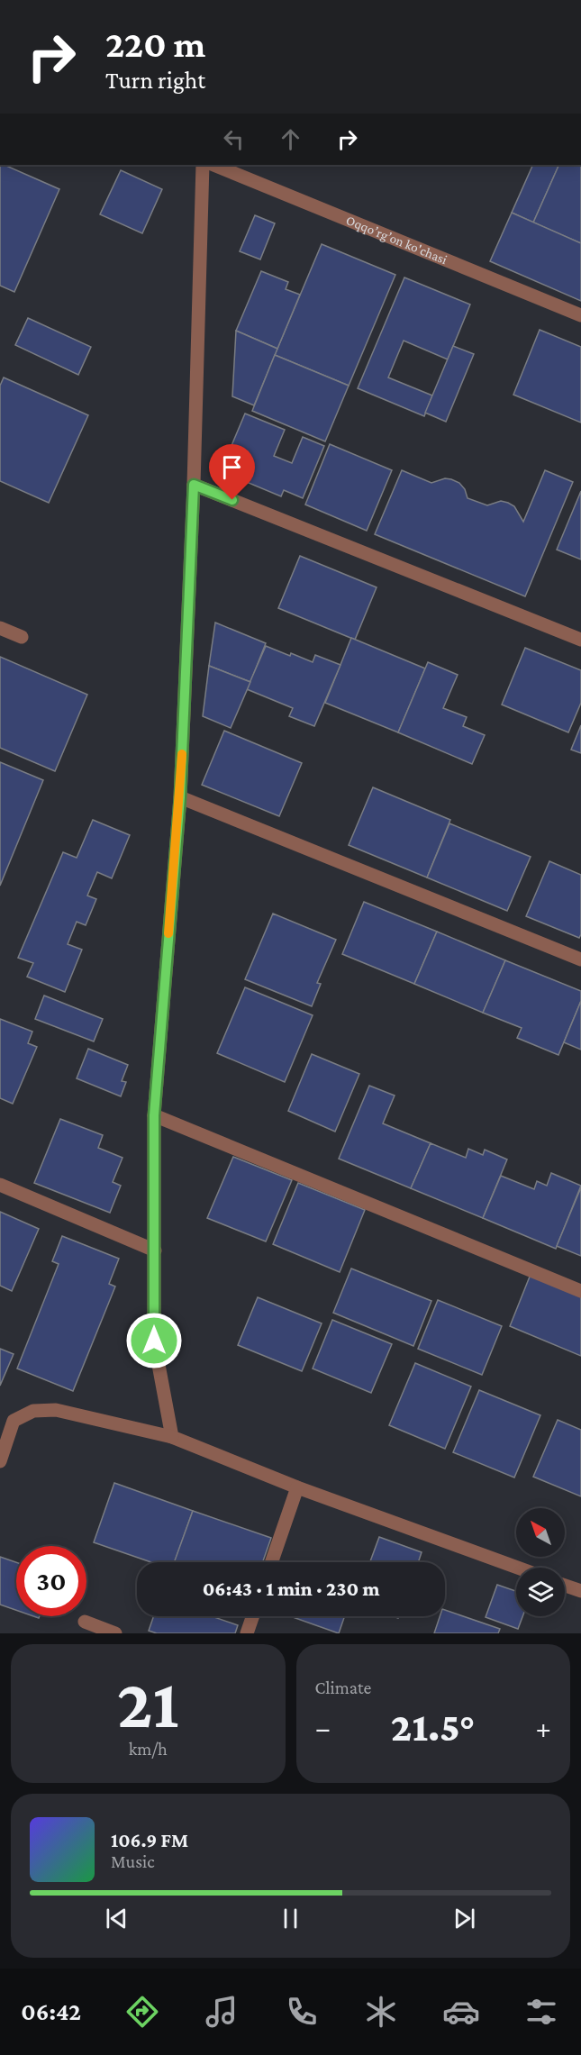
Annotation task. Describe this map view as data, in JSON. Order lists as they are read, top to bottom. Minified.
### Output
{"streets":{"street":["Oqqo’rg’on ko'chasi"]},"north":"top left","page":{"turn":["220 m","Turn right"],"limit":"30","trip":"06:43 · 1 min · 230 m","tile":[["21","km/h"],"Climate"],"heat":["−","21.5°","+"],"song":["106.9 FM","Music"],"tabs":"06:42"}}
